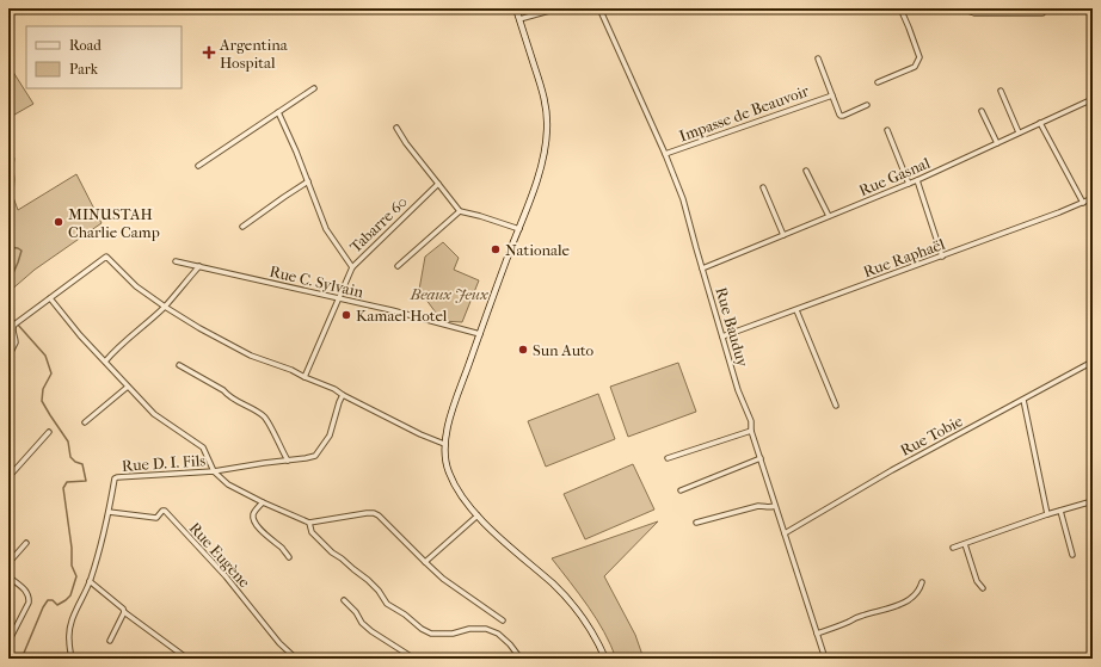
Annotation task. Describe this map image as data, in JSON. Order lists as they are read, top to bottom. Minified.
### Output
{"streets":{"street":["Impasse de Beauvoir","Rue Gasnal","Tabarre 60","Rue Raphaël","Rue C. Sylvain","Rue Bauduy","Rue Tobie","Rue D. I. Fils","Rue Eugène"]},"crossings":[["Impasse de Beauvoir","Rue Bauduy"],["Rue Gasnal","Rue Bauduy"],["Tabarre 60","Rue C. Sylvain"],["Rue Raphaël","Rue Bauduy"],["Rue Bauduy","Rue Tobie"],["Rue D. I. Fils","Rue Eugène"]],"parks":["Beaux Jeux"],"places":{"health":["Argentina Hospital"],"other":["MINUSTAH Charlie Camp","Nationale","Kamael Hotel","Sun Auto"]},"legend":["Road","Park"]}
